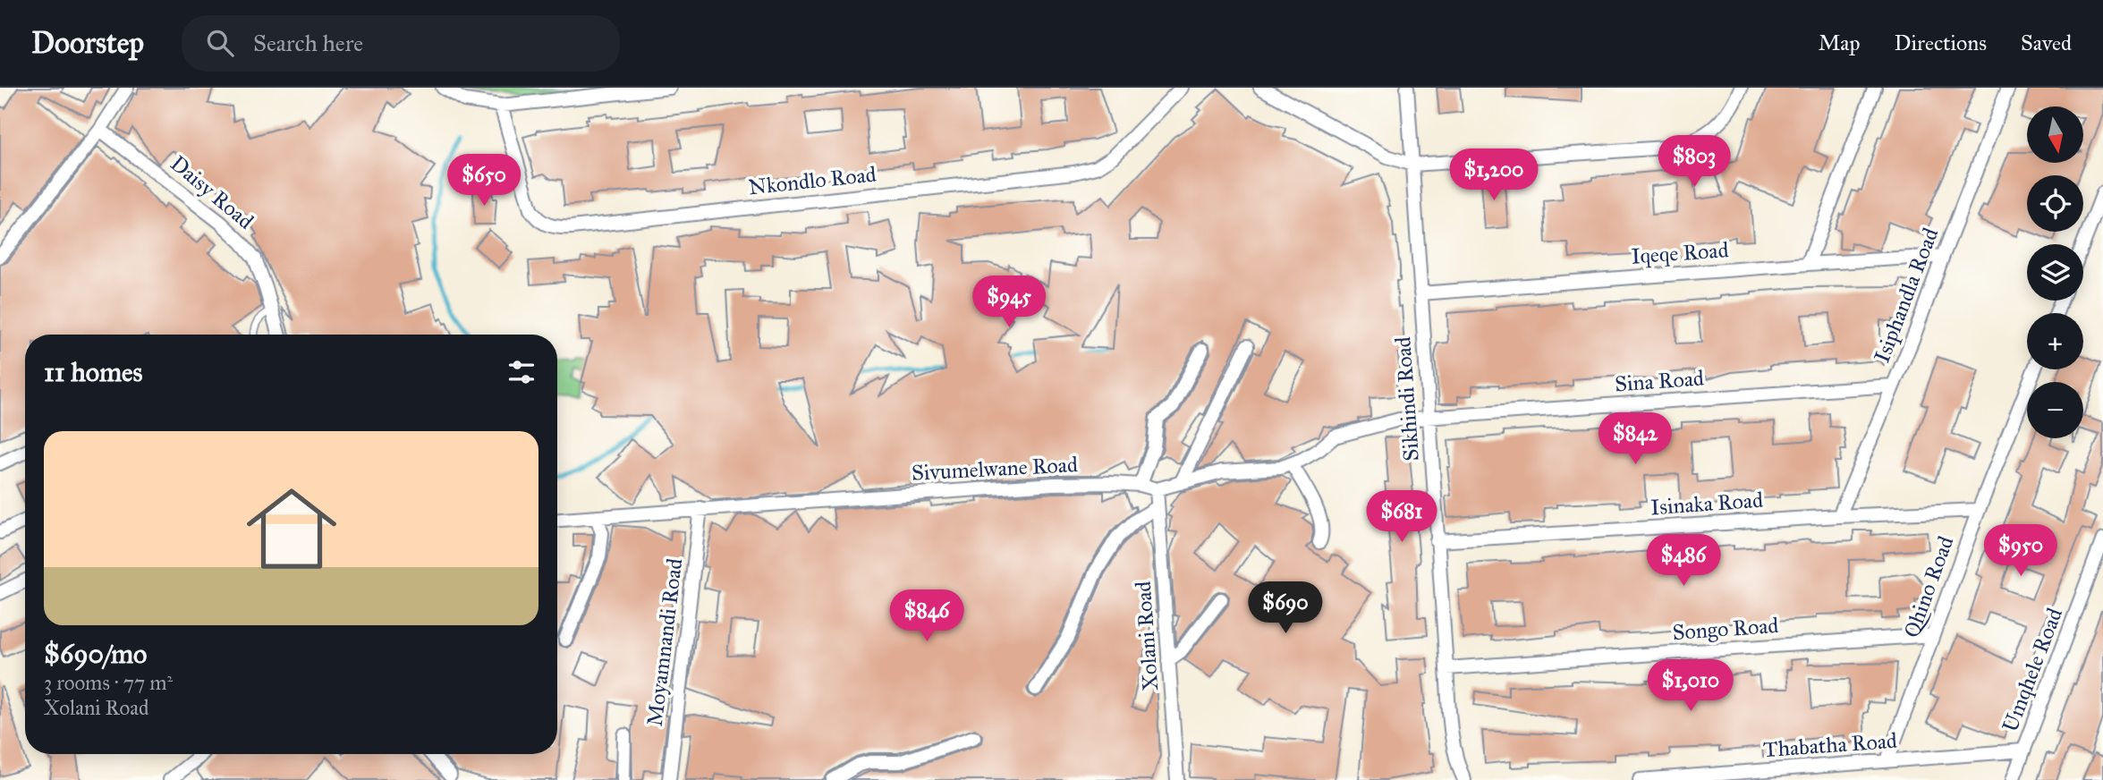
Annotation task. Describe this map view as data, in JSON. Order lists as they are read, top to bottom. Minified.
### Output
{"streets":{"street":["Nkondlo Road","Daisy Road","Iqeqe Road","Isiphandla Road","Sina Road","Sikhindi Road","Sivumelwane Road","Isinaka Road","Qhino Road","Songo Road","Xolani Road","Moyamnandi Road","Umqhele Road","Thabatha Road"]},"crossings":[["Iqeqe Road","Isiphandla Road"],["Iqeqe Road","Sikhindi Road"],["Isiphandla Road","Sina Road"],["Isiphandla Road","Isinaka Road"],["Sina Road","Sikhindi Road"],["Sikhindi Road","Isinaka Road"],["Sikhindi Road","Songo Road"],["Sivumelwane Road","Xolani Road"],["Sivumelwane Road","Moyamnandi Road"],["Isinaka Road","Qhino Road"],["Qhino Road","Songo Road"],["Qhino Road","Thabatha Road"],["Umqhele Road","Thabatha Road"]],"north":"bottom","page":{"header":"Doorstep","search":"Search here","nav":["Map","Directions","Saved"],"map_buttons":["+","−"],"price":["$803","$1,200","$650","$945","$842","$681","$950","$486","$690","$846","$1,010"],"heading":"11 homes","list":[{"name":"$690/mo","note":"3 rooms · 77 m² · Xolani Road"}]}}
